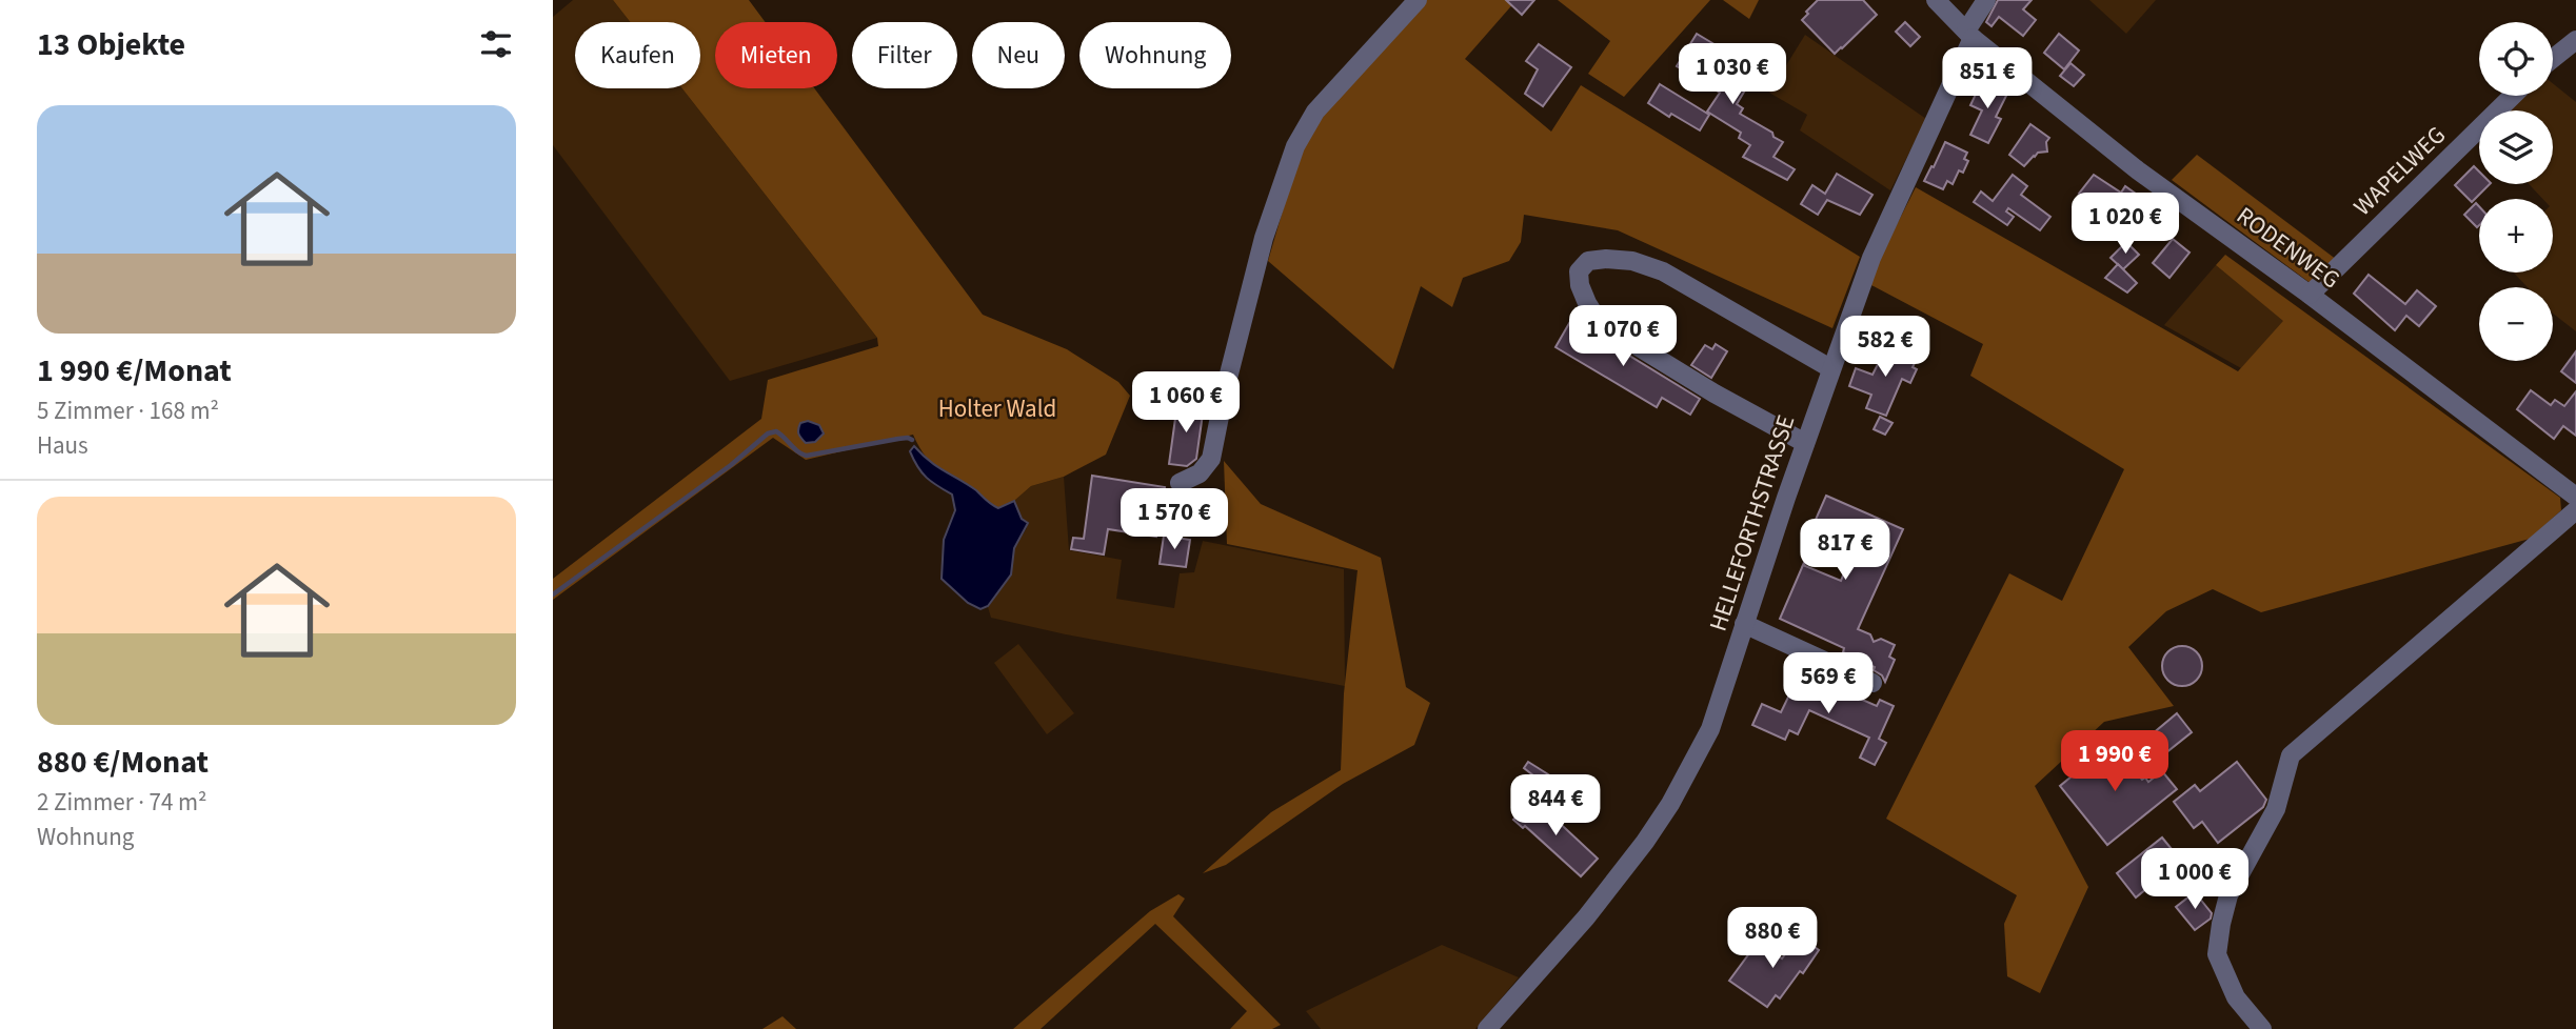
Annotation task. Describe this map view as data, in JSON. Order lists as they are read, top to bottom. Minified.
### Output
{"streets":{"street":["WAPELWEG","RODENWEG","HELLEFORTHSTRASSE"]},"crossings":[["WAPELWEG","RODENWEG"],["RODENWEG","HELLEFORTHSTRASSE"]],"parks":["Holter Wald"],"page":{"heading":"13 Objekte","map_buttons":["+","−"],"chip":["Kaufen","Mieten","Filter","Neu","Wohnung"],"price":["1 030 €","851 €","1 020 €","1 070 €","582 €","1 060 €","1 570 €","817 €","569 €","1 990 €","844 €","1 000 €","880 €"],"list":[{"name":"1 990 €/Monat","note":"5 Zimmer · 168 m² · Haus"},{"name":"880 €/Monat","note":"2 Zimmer · 74 m² · Wohnung"}]}}
